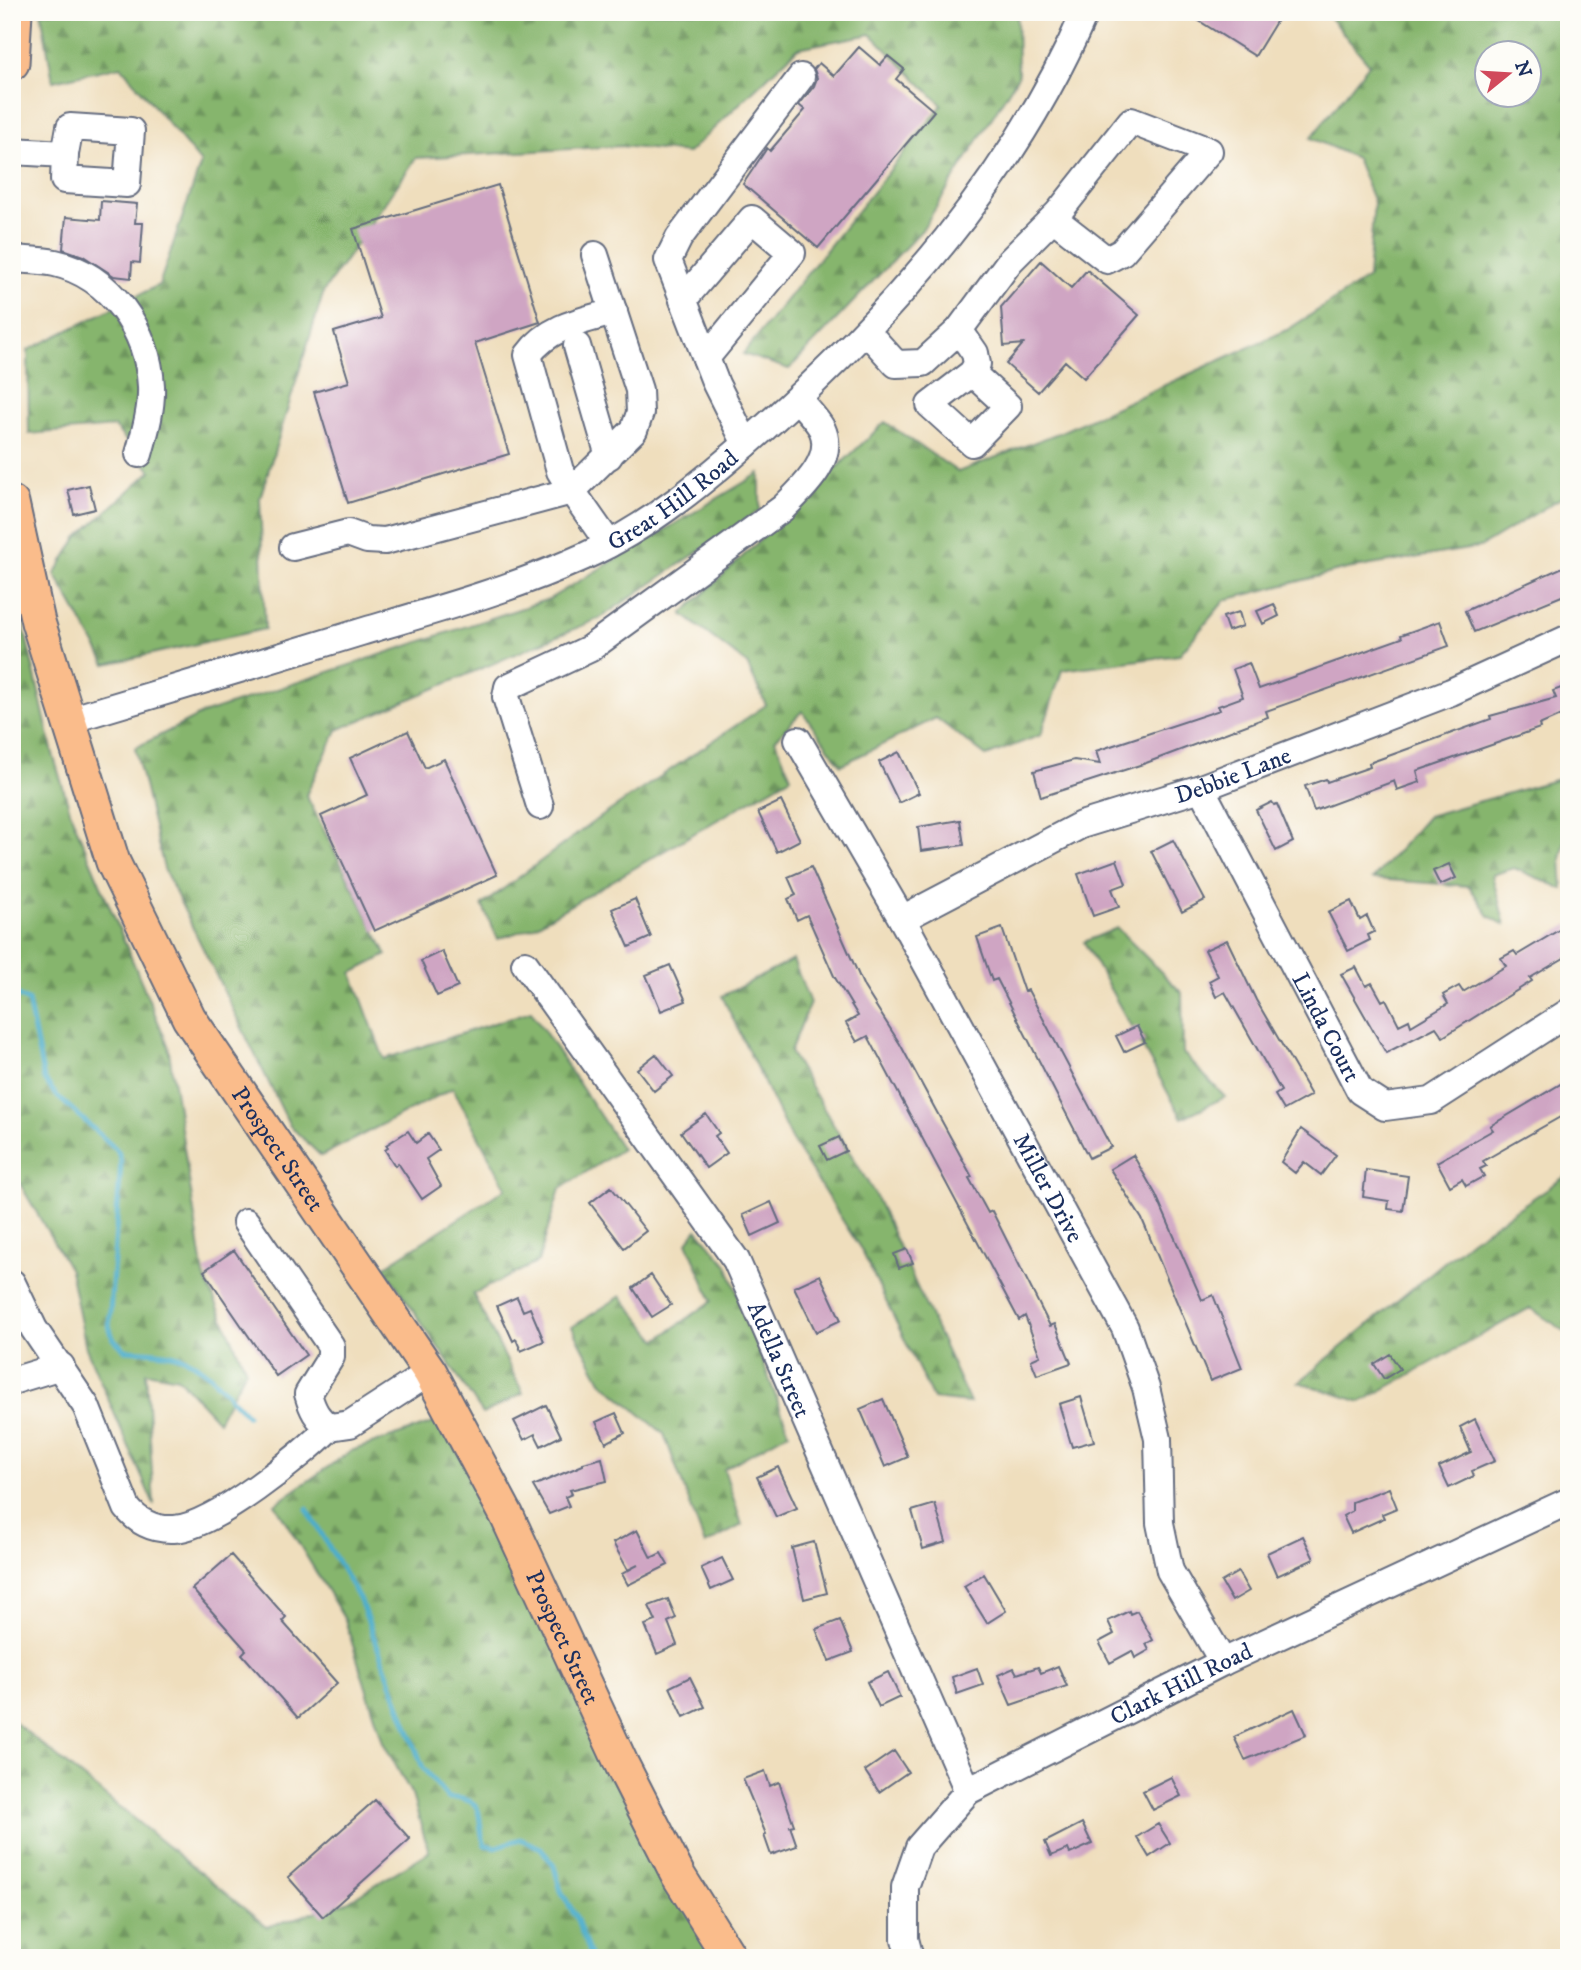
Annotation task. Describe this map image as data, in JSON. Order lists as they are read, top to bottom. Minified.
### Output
{"streets":{"main road":["Prospect Street"],"street":["Great Hill Road","Debbie Lane","Linda Court","Miller Drive","Adella Street","Clark Hill Road"]},"crossings":[["Great Hill Road","Prospect Street"],["Debbie Lane","Linda Court"],["Debbie Lane","Miller Drive"],["Miller Drive","Clark Hill Road"],["Adella Street","Clark Hill Road"]],"north":"right"}
